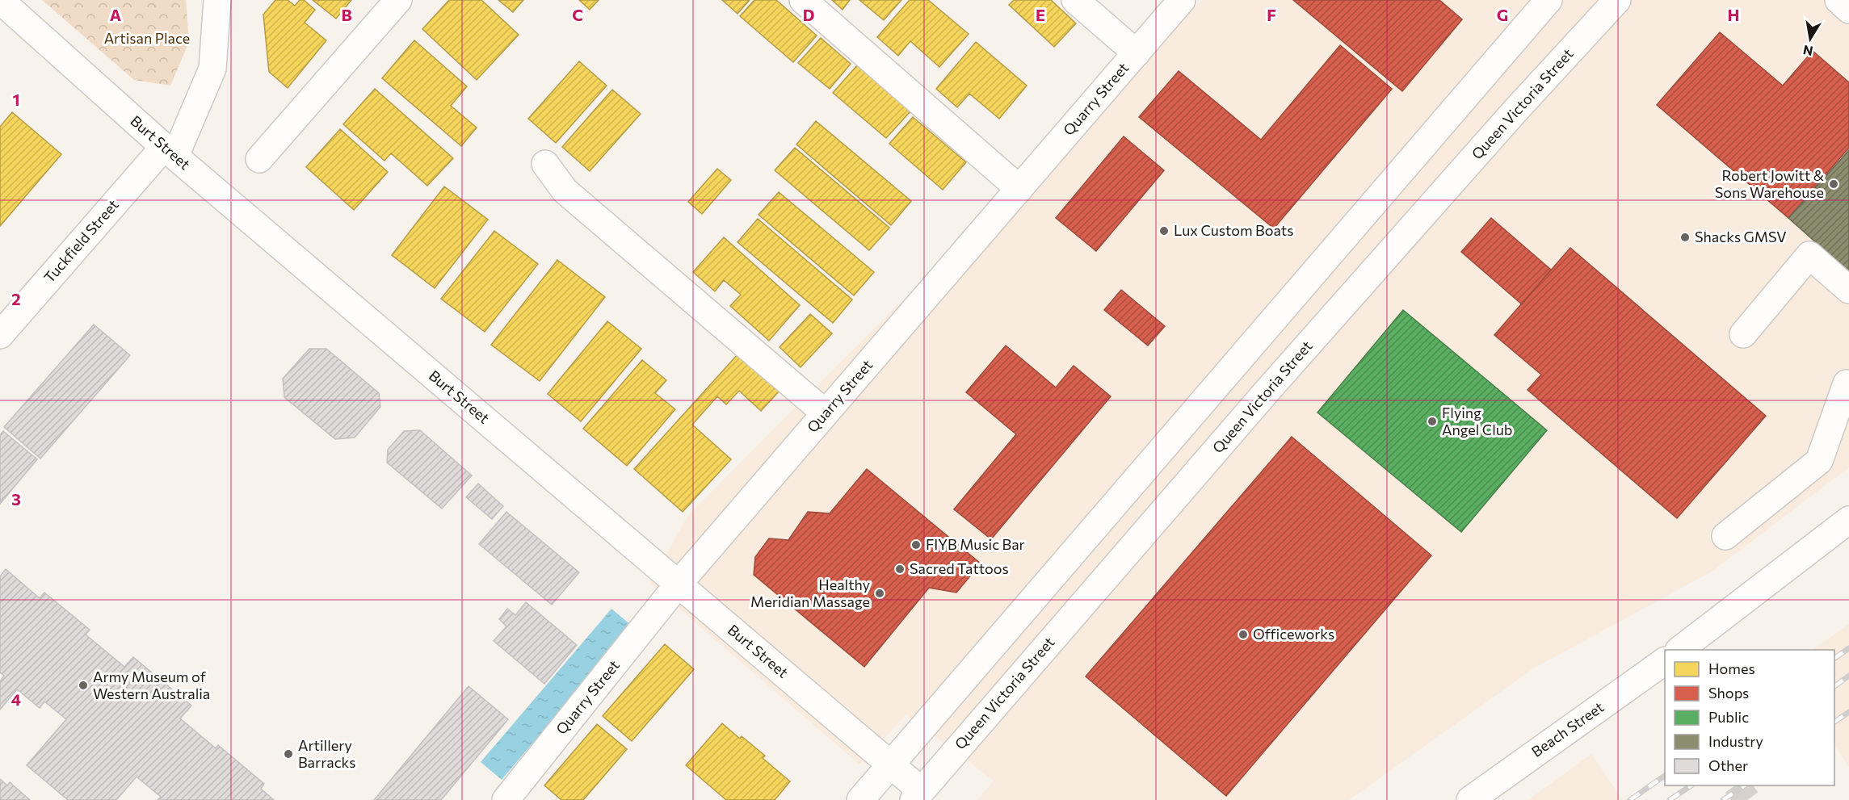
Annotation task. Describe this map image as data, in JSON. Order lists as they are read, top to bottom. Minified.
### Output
{"streets":{"street":["Quarry Street","Queen Victoria Street","Burt Street","Tuckfield Street","Beach Street"]},"crossings":[["Quarry Street","Burt Street"],["Queen Victoria Street","Burt Street"],["Burt Street","Tuckfield Street"]],"parks":["Artisan Place"],"places":["Robert Jowitt & Sons Warehouse","Lux Custom Boats","Shacks GMSV","Flying Angel Club","FIYB Music Bar","Sacred Tattoos","Healthy Meridian Massage","Officeworks","Army Museum of Western Australia","Artillery Barracks"],"legend":["Homes","Shops","Public","Industry","Other"],"north":"bottom","grid":{"columns":["A","B","C","D","E","F","G","H"],"rows":["1","2","3","4"]}}
